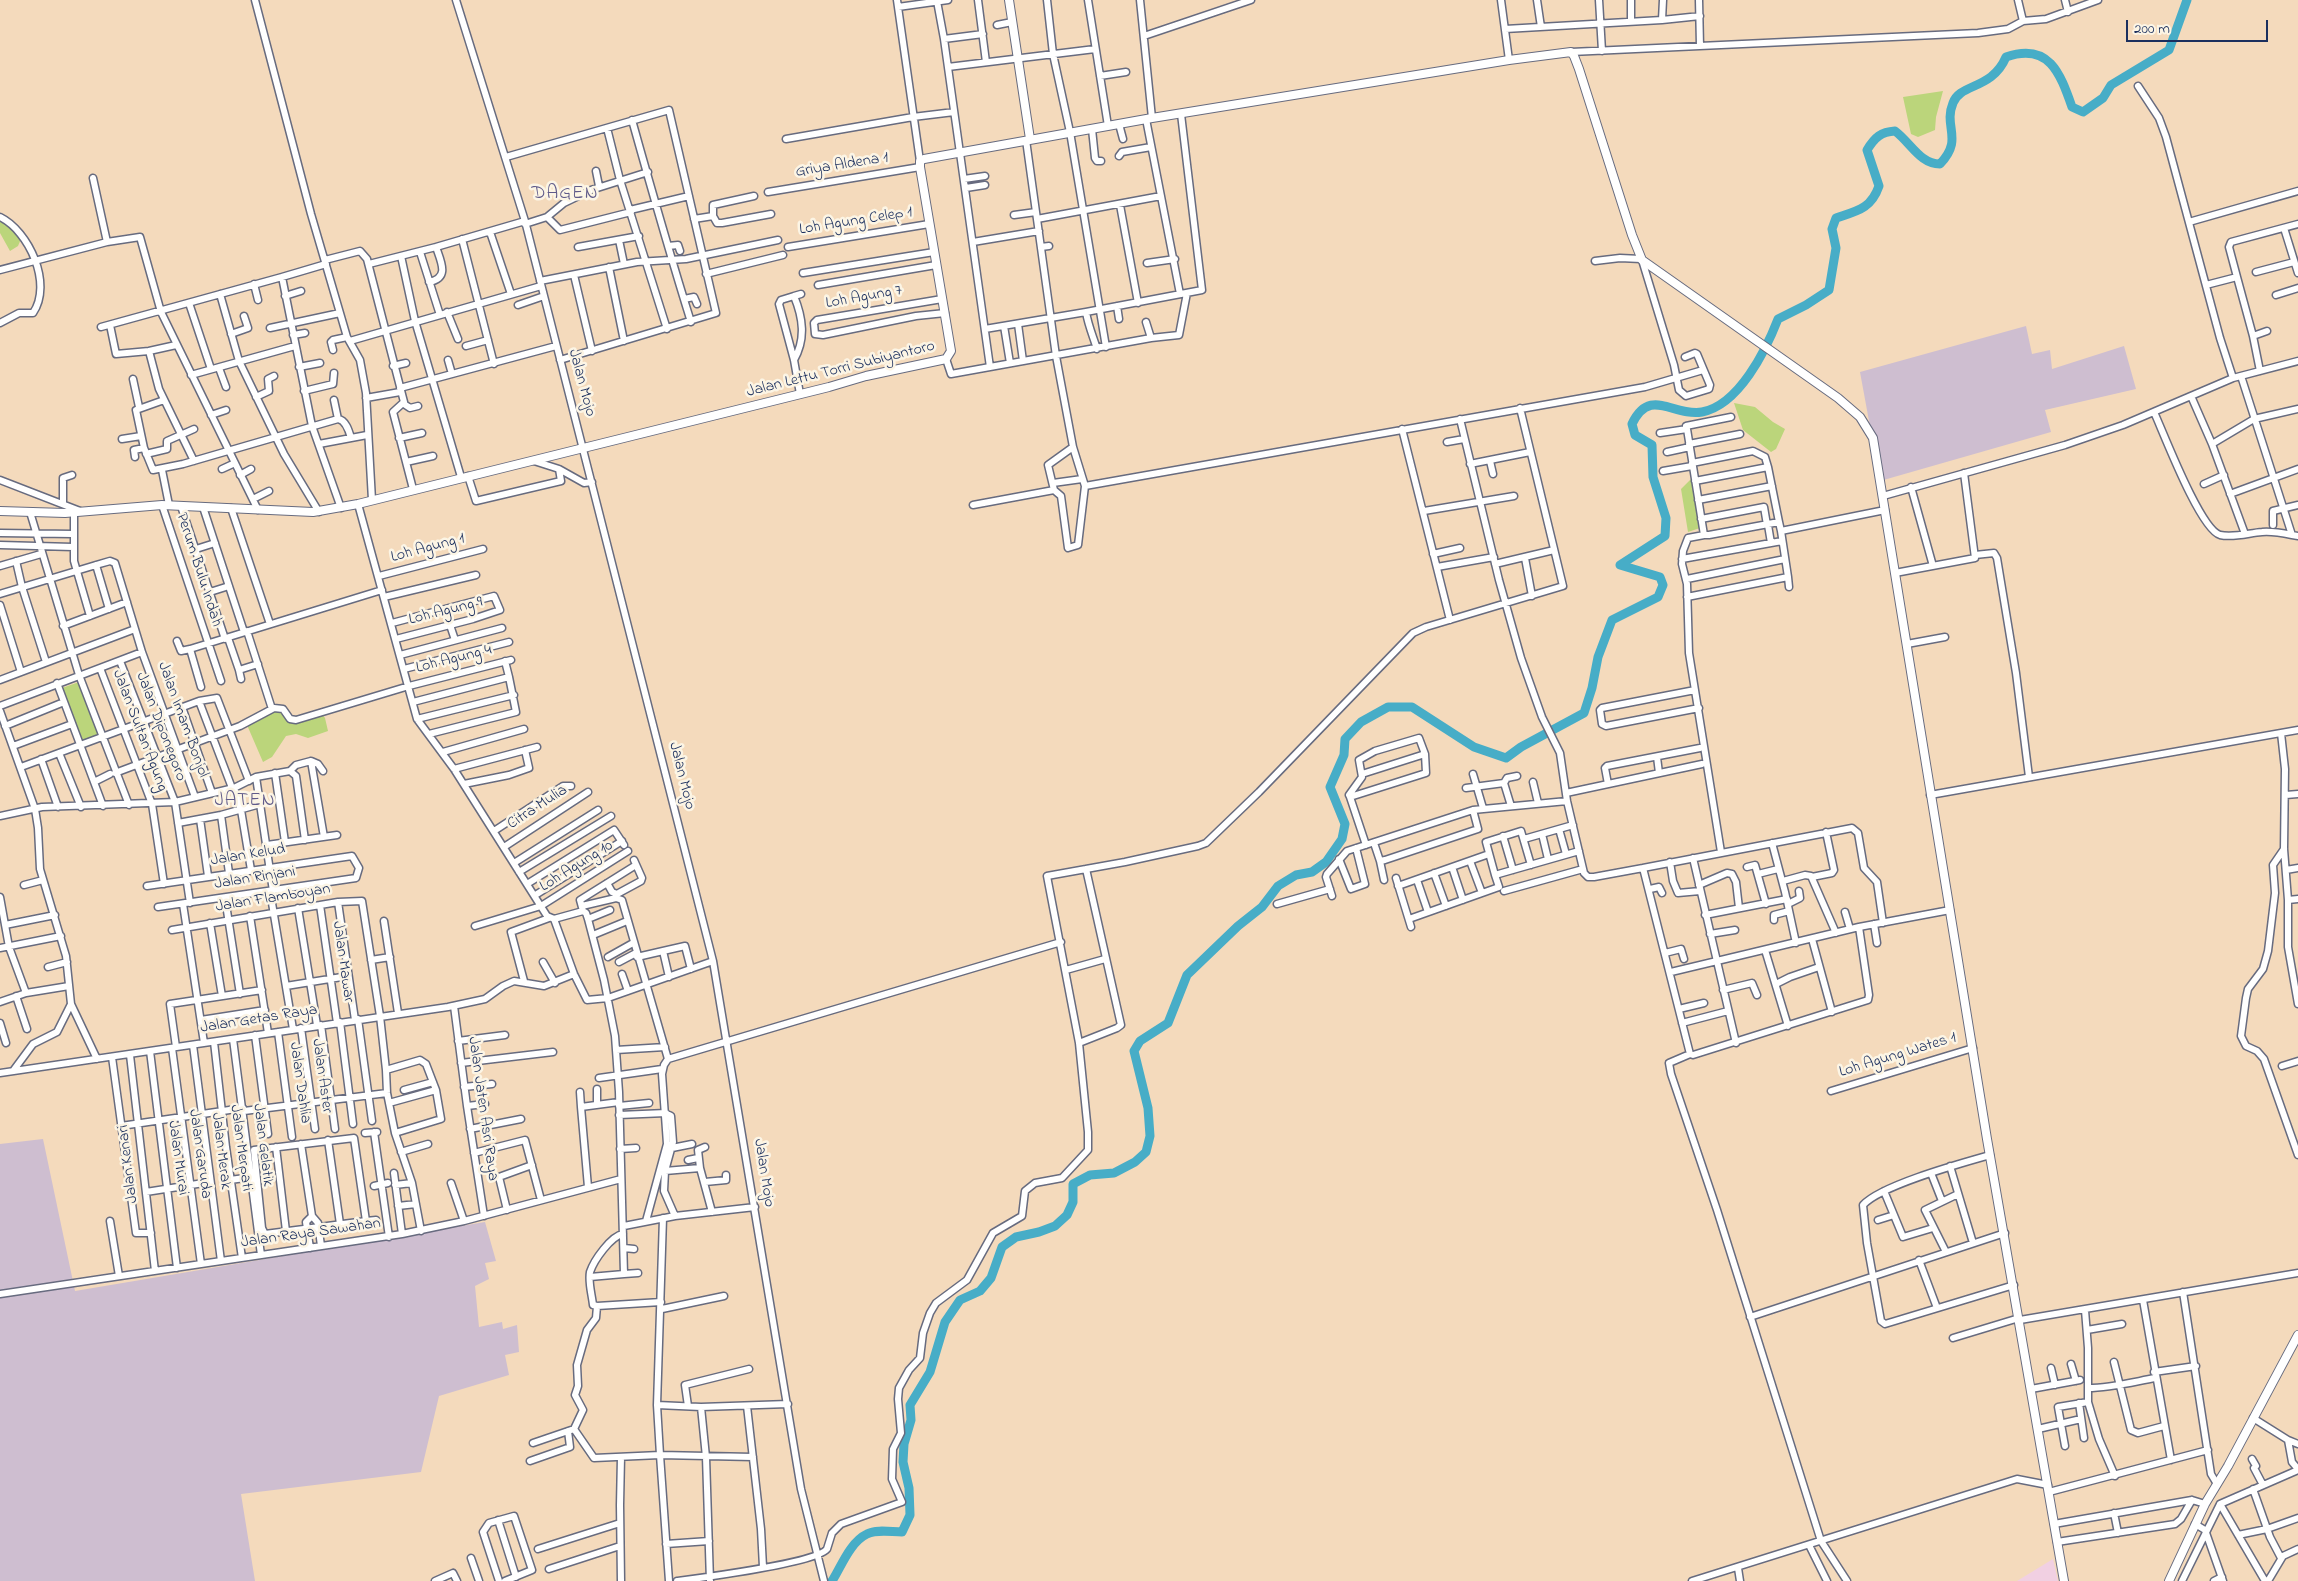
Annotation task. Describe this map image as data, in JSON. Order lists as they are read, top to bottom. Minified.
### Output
{"streets":{"main road":["Jalan Lettu Torri Subiyantoro"],"street":["Griya Aldena 1","Loh Agung Celep 1","Loh Agung 7","Jalan Mojo","Loh Agung 1","Perum Bulu Indah","Loh Agung 9","Loh Agung 4","Jalan Imam Bonjol","Jalan Diponegoro","Jalan Sultan Agung","Citra Mulia","Jalan Kelud","Loh Agung 10","Jalan Rinjani","Jalan Flamboyan","Jalan Mawar","Jalan Getas Raya","Loh Agung Wates 1","Jalan Aster","Jalan Dahlia","Jalan Jaten Asri Raya","Jalan Gelatik","Jalan Merpati","Jalan Merak","Jalan Garuda","Jalan Murai","Jalan Kenari","Jalan Raya Sawahan"]},"crossings":[["Griya Aldena 1","Jalan Lettu Torri Subiyantoro"],["Loh Agung Celep 1","Jalan Lettu Torri Subiyantoro"],["Loh Agung 7","Jalan Lettu Torri Subiyantoro"],["Jalan Lettu Torri Subiyantoro","Jalan Mojo"],["Jalan Lettu Torri Subiyantoro","Perum Bulu Indah"],["Jalan Diponegoro","Jalan Kelud"],["Jalan Diponegoro","Jalan Rinjani"],["Jalan Diponegoro","Jalan Flamboyan"],["Jalan Diponegoro","Jalan Getas Raya"],["Jalan Diponegoro","Jalan Garuda"],["Jalan Sultan Agung","Jalan Kelud"],["Jalan Kelud","Jalan Rinjani"],["Jalan Flamboyan","Jalan Mawar"],["Jalan Mawar","Jalan Getas Raya"],["Jalan Getas Raya","Jalan Aster"],["Jalan Getas Raya","Jalan Dahlia"],["Jalan Getas Raya","Jalan Jaten Asri Raya"],["Jalan Getas Raya","Jalan Gelatik"],["Jalan Getas Raya","Jalan Merpati"],["Jalan Getas Raya","Jalan Merak"],["Jalan Getas Raya","Jalan Garuda"],["Jalan Getas Raya","Jalan Murai"],["Jalan Getas Raya","Jalan Kenari"],["Jalan Jaten Asri Raya","Jalan Raya Sawahan"],["Jalan Gelatik","Jalan Raya Sawahan"],["Jalan Merpati","Jalan Raya Sawahan"],["Jalan Merak","Jalan Raya Sawahan"],["Jalan Garuda","Jalan Raya Sawahan"],["Jalan Murai","Jalan Raya Sawahan"],["Jalan Kenari","Jalan Raya Sawahan"]],"districts":["DAGEN","JATEN"],"scale_bar":"200 m"}
